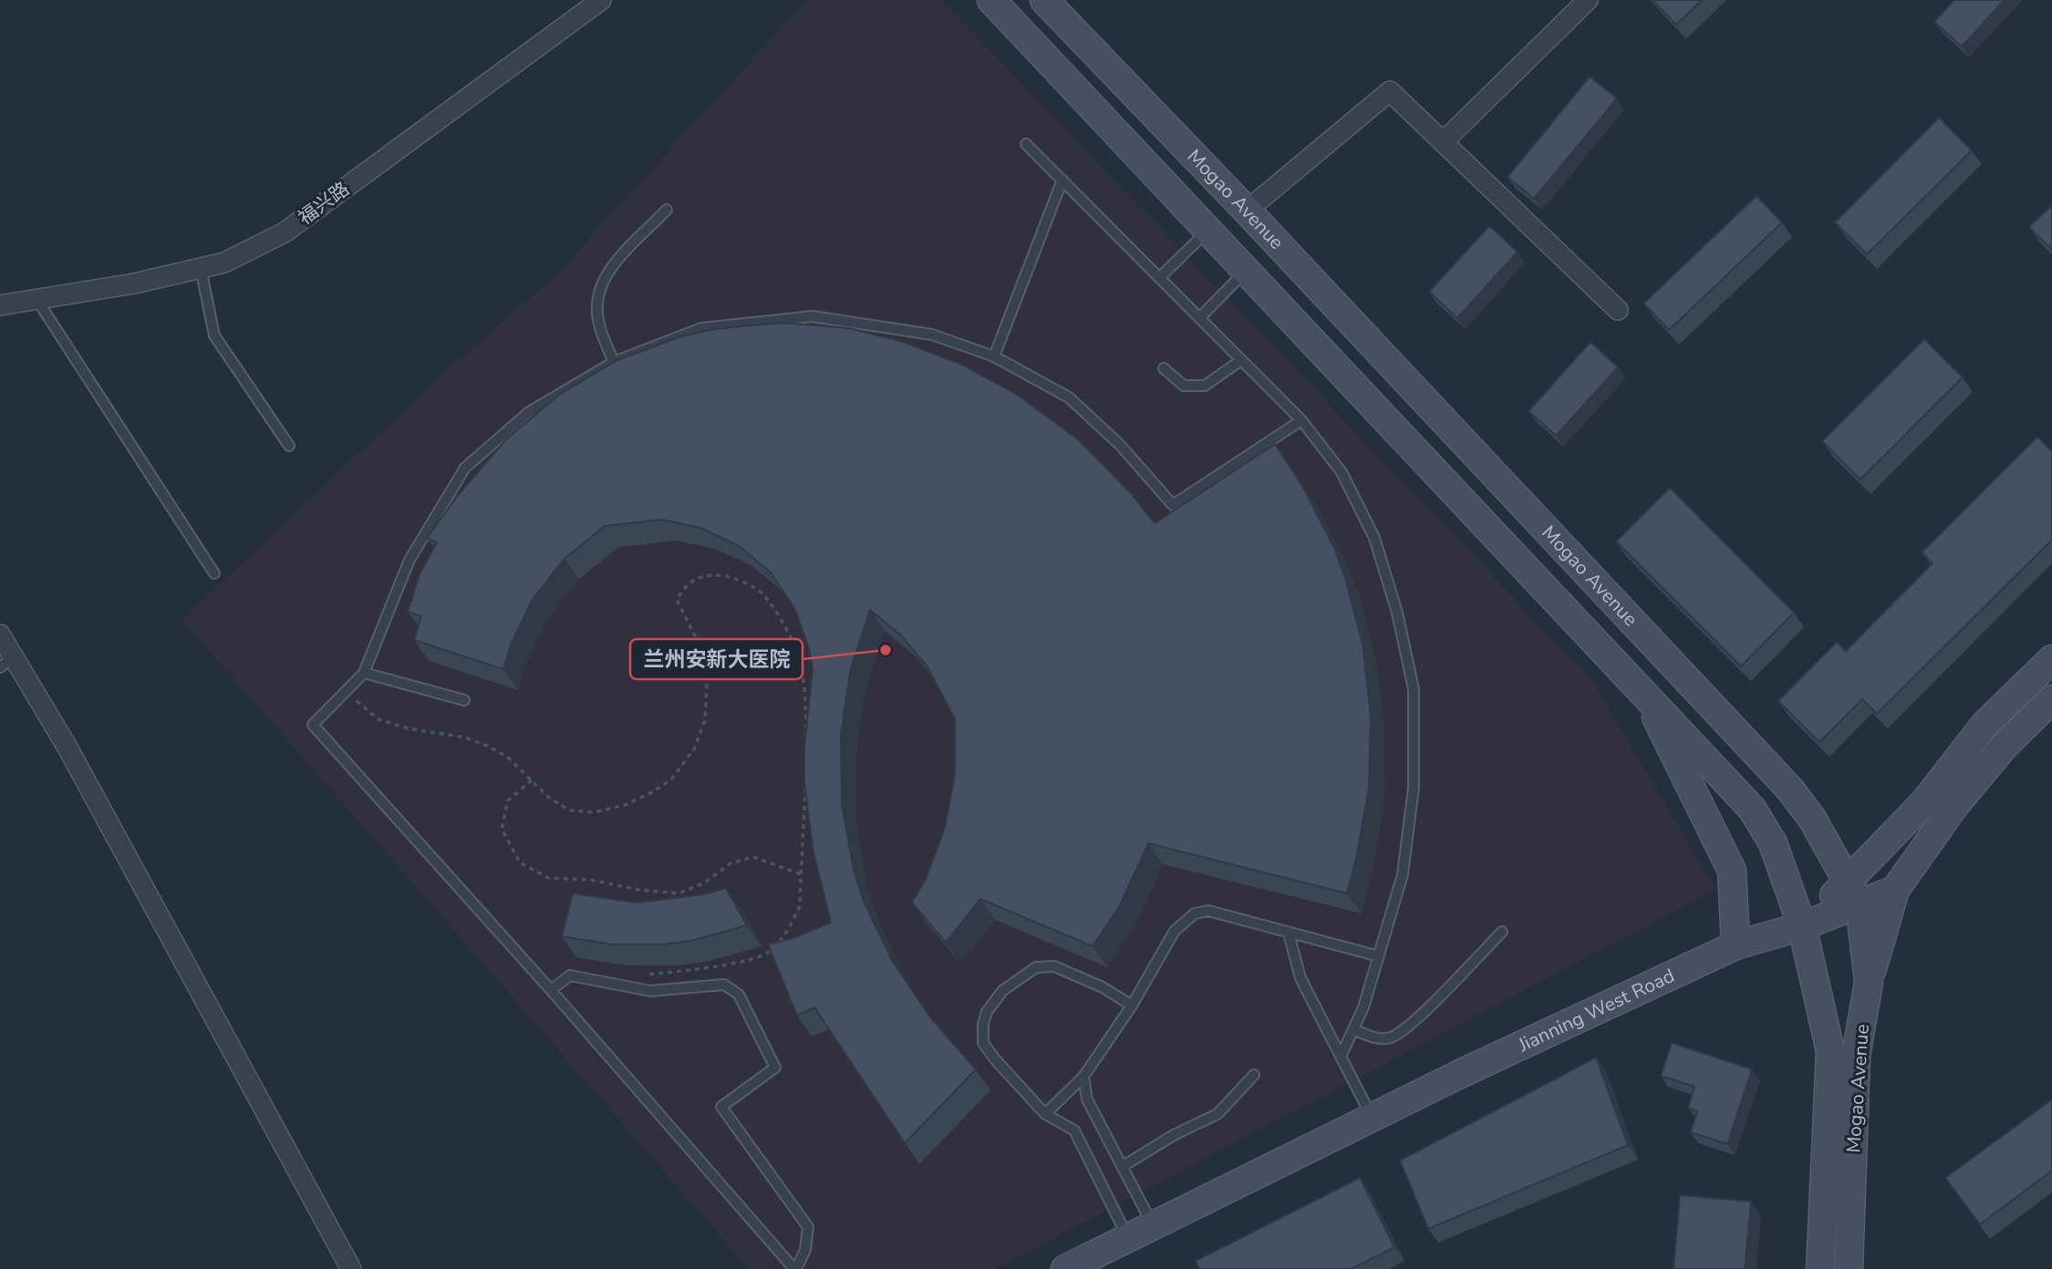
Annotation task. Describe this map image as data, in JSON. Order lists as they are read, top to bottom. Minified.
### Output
{"streets":{"main road":["Mogao Avenue","Jianning West Road"],"street":["福兴路"]},"crossings":[["Mogao Avenue","Jianning West Road"]],"places":["兰州安新大医院"]}
